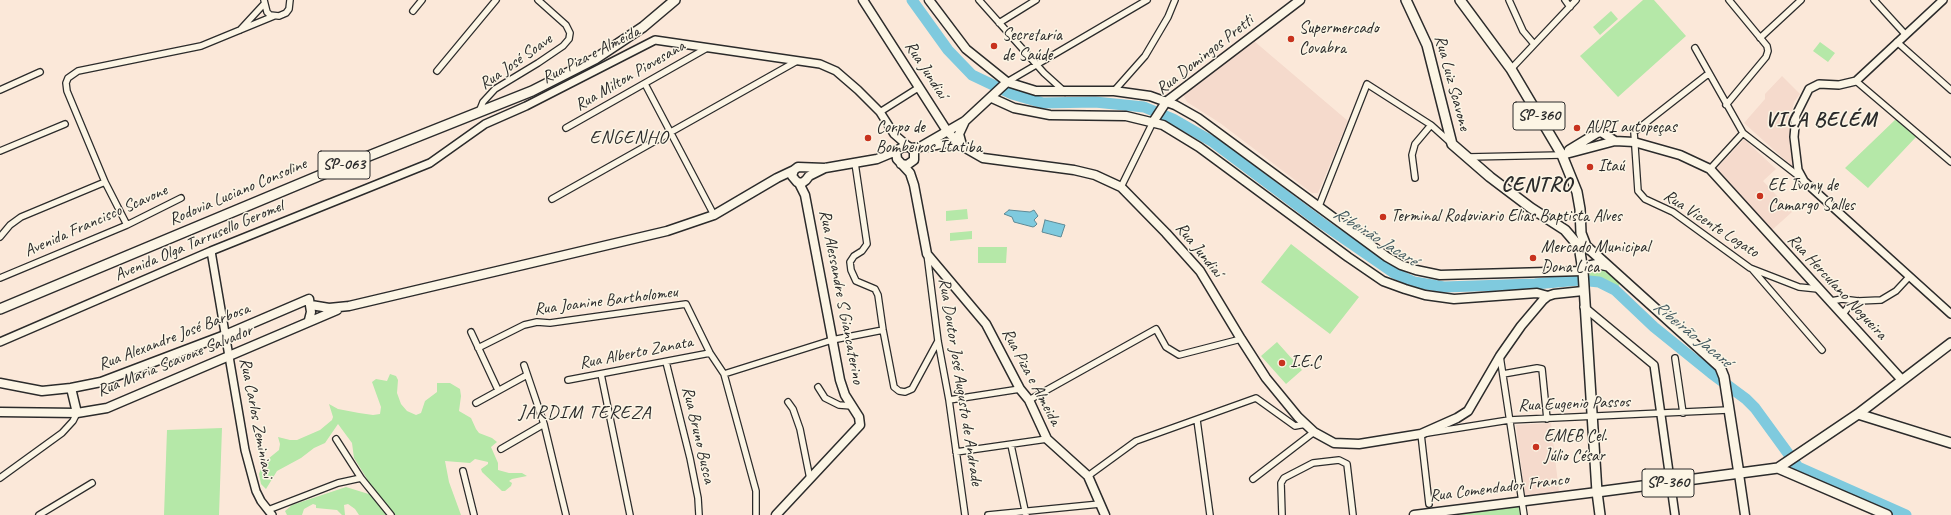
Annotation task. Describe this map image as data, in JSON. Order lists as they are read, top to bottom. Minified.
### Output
{"streets":{"main road":["Rua Piza e Almeida","Rua Domingos Pretti","Rua Jundiaí","Rua Luiz Scavone","SP-360","SP-063","Rodovia Luciano Consoline","Rua Herculano Nogueira","Rua Alessandre S Giancaterino","Rua Alexandre José Barbosa","Rua Maria Scavone Salvador","Rua Comendador Franco"],"street":["Rua José Soave","Rua Milton Piovesana","Avenida Francisco Scavone","Rua Vicente Logato","Avenida Olga Tarrusello Geromel","Rua Joanine Bartholomeu","Rua Alberto Zanata","Rua Doutor José Augusto de Andrade","Rua Eugenio Passos","Rua Carlos Zeminiani","Rua Bruno Busca"]},"crossings":[["Rua Piza e Almeida","Rua Milton Piovesana"],["Rua Piza e Almeida","Avenida Olga Tarrusello Geromel"],["Rua Piza e Almeida","Rua Doutor José Augusto de Andrade"],["Rua Domingos Pretti","Rua Jundiaí"],["Rua José Soave","Rodovia Luciano Consoline"],["Rua Jundiaí","Rua Eugenio Passos"],["Rua Luiz Scavone","Rua Eugenio Passos"],["Rua Luiz Scavone","Rua Comendador Franco"],["SP-360","Rua Herculano Nogueira"],["SP-360","Rua Eugenio Passos"],["SP-360","Rua Comendador Franco"],["Rua Vicente Logato","Rua Herculano Nogueira"],["Avenida Olga Tarrusello Geromel","Rua Carlos Zeminiani"],["Rua Joanine Bartholomeu","Rua Alberto Zanata"],["Rua Alexandre José Barbosa","Rua Carlos Zeminiani"],["Rua Alberto Zanata","Rua Bruno Busca"],["Rua Maria Scavone Salvador","Rua Carlos Zeminiani"]],"districts":["VILA BELÉM","ENGENHO","CENTRO","JARDIM TEREZA"],"water":["Ribeirão Jacaré"],"places":["Supermercado Covabra","Secretaria de Saúde","AUPI autopeças","Corpo de Bombeiros Itatiba","Itaú","EE Ivony de Camargo Salles","Terminal Rodoviario Elias Baptista Alves","Mercado Municipal Dona Lica","I.E.C","EMEB Cel. Júlio César"]}
